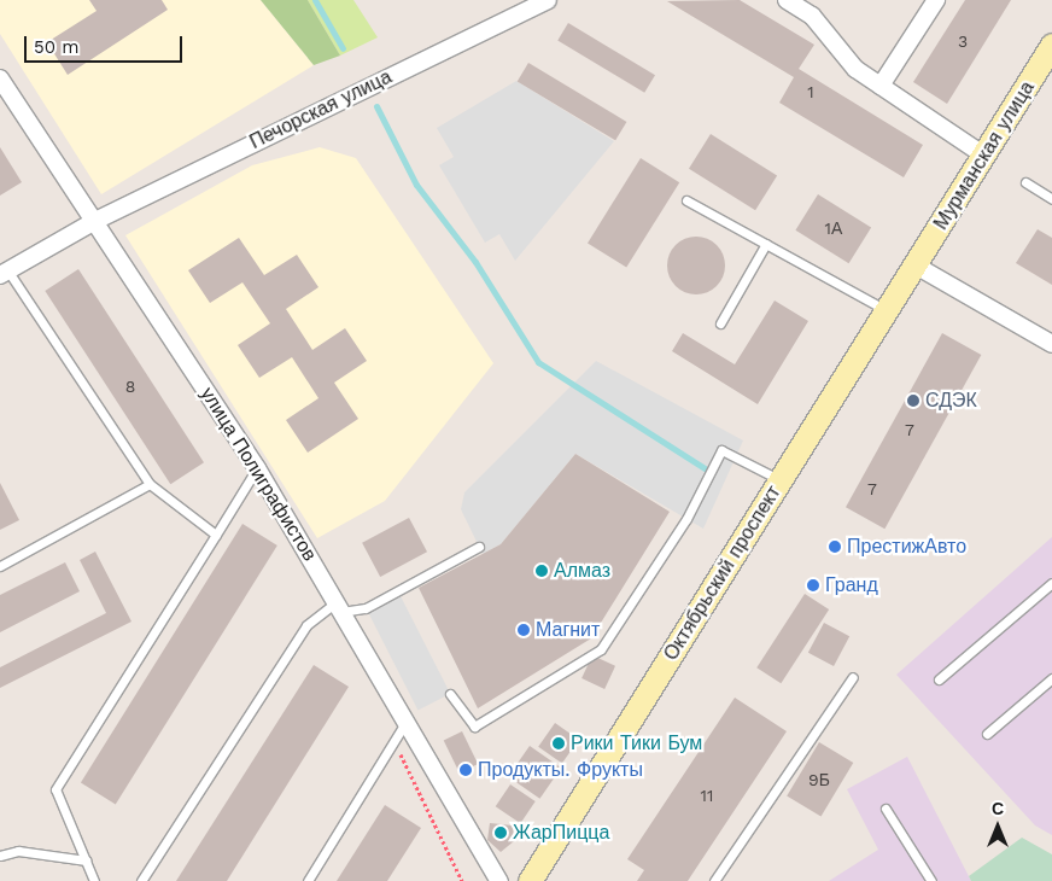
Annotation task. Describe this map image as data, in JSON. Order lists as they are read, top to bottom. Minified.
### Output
{"streets":{"street":["Печорская улица","Мурманская улица","улица Полиграфистов","Октябрьский проспект"]},"crossings":[["Печорская улица","улица Полиграфистов"],["Мурманская улица","Октябрьский проспект"]],"places":["СДЭК","ПрестижАвто","Алмаз","Гранд","Магнит","Рики Тики Бум","Продукты. Фрукты","ЖарПицца"],"house_numbers":["3","1","1А","8","7","7","9Б","11"],"scale_bar":"50 m","north":"top"}
